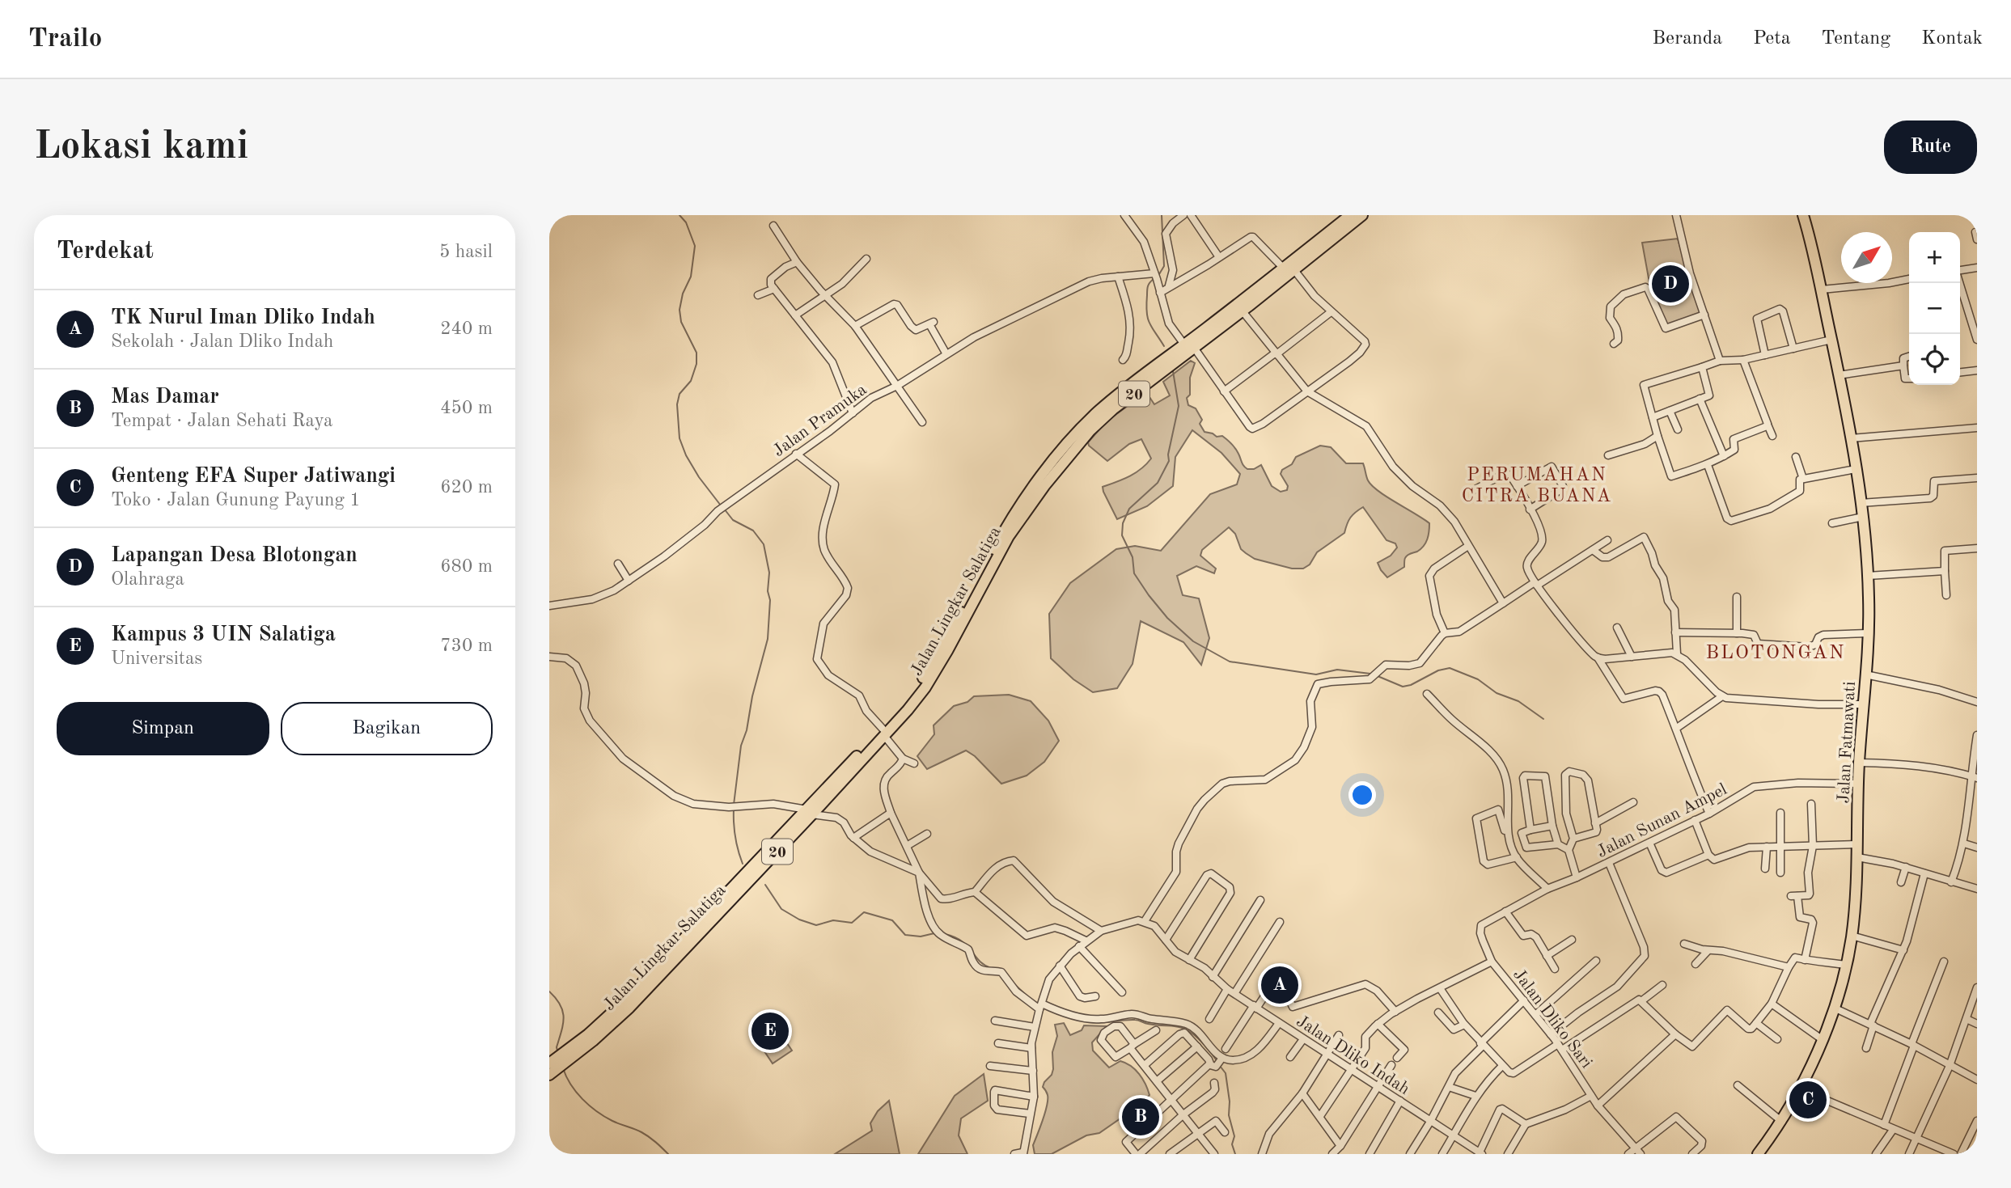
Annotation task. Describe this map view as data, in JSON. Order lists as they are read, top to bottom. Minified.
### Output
{"streets":{"main road":["20","Jalan Lingkar Salatiga","Jalan Fatmawati"],"street":["Jalan Pramuka","Jalan Sunan Ampel","Jalan Dliko Sari","Jalan Dliko Indah"]},"crossings":[["Jalan Fatmawati","Jalan Sunan Ampel"],["Jalan Sunan Ampel","Jalan Dliko Sari"]],"districts":["PERUMAHAN CITRA BUANA","BLOTONGAN"],"north":"top right","page":{"header":"Trailo","nav":["Beranda","Peta","Tentang","Kontak"],"buttons":["Rute",["Simpan","Bagikan"]],"title":"Lokasi kami","heading":["Terdekat","5 hasil"],"map_buttons":["+","−"],"pins":["D","A","E","C","B"],"list":[{"mark":"A","name":"TK Nurul Iman Dliko Indah","note":"Sekolah · Jalan Dliko Indah","value":"240 m"},{"mark":"B","name":"Mas Damar","note":"Tempat · Jalan Sehati Raya","value":"450 m"},{"mark":"C","name":"Genteng EFA Super Jatiwangi","note":"Toko · Jalan Gunung Payung 1","value":"620 m"},{"mark":"D","name":"Lapangan Desa Blotongan","note":"Olahraga","value":"680 m"},{"mark":"E","name":"Kampus 3 UIN Salatiga","note":"Universitas","value":"730 m"}]}}
